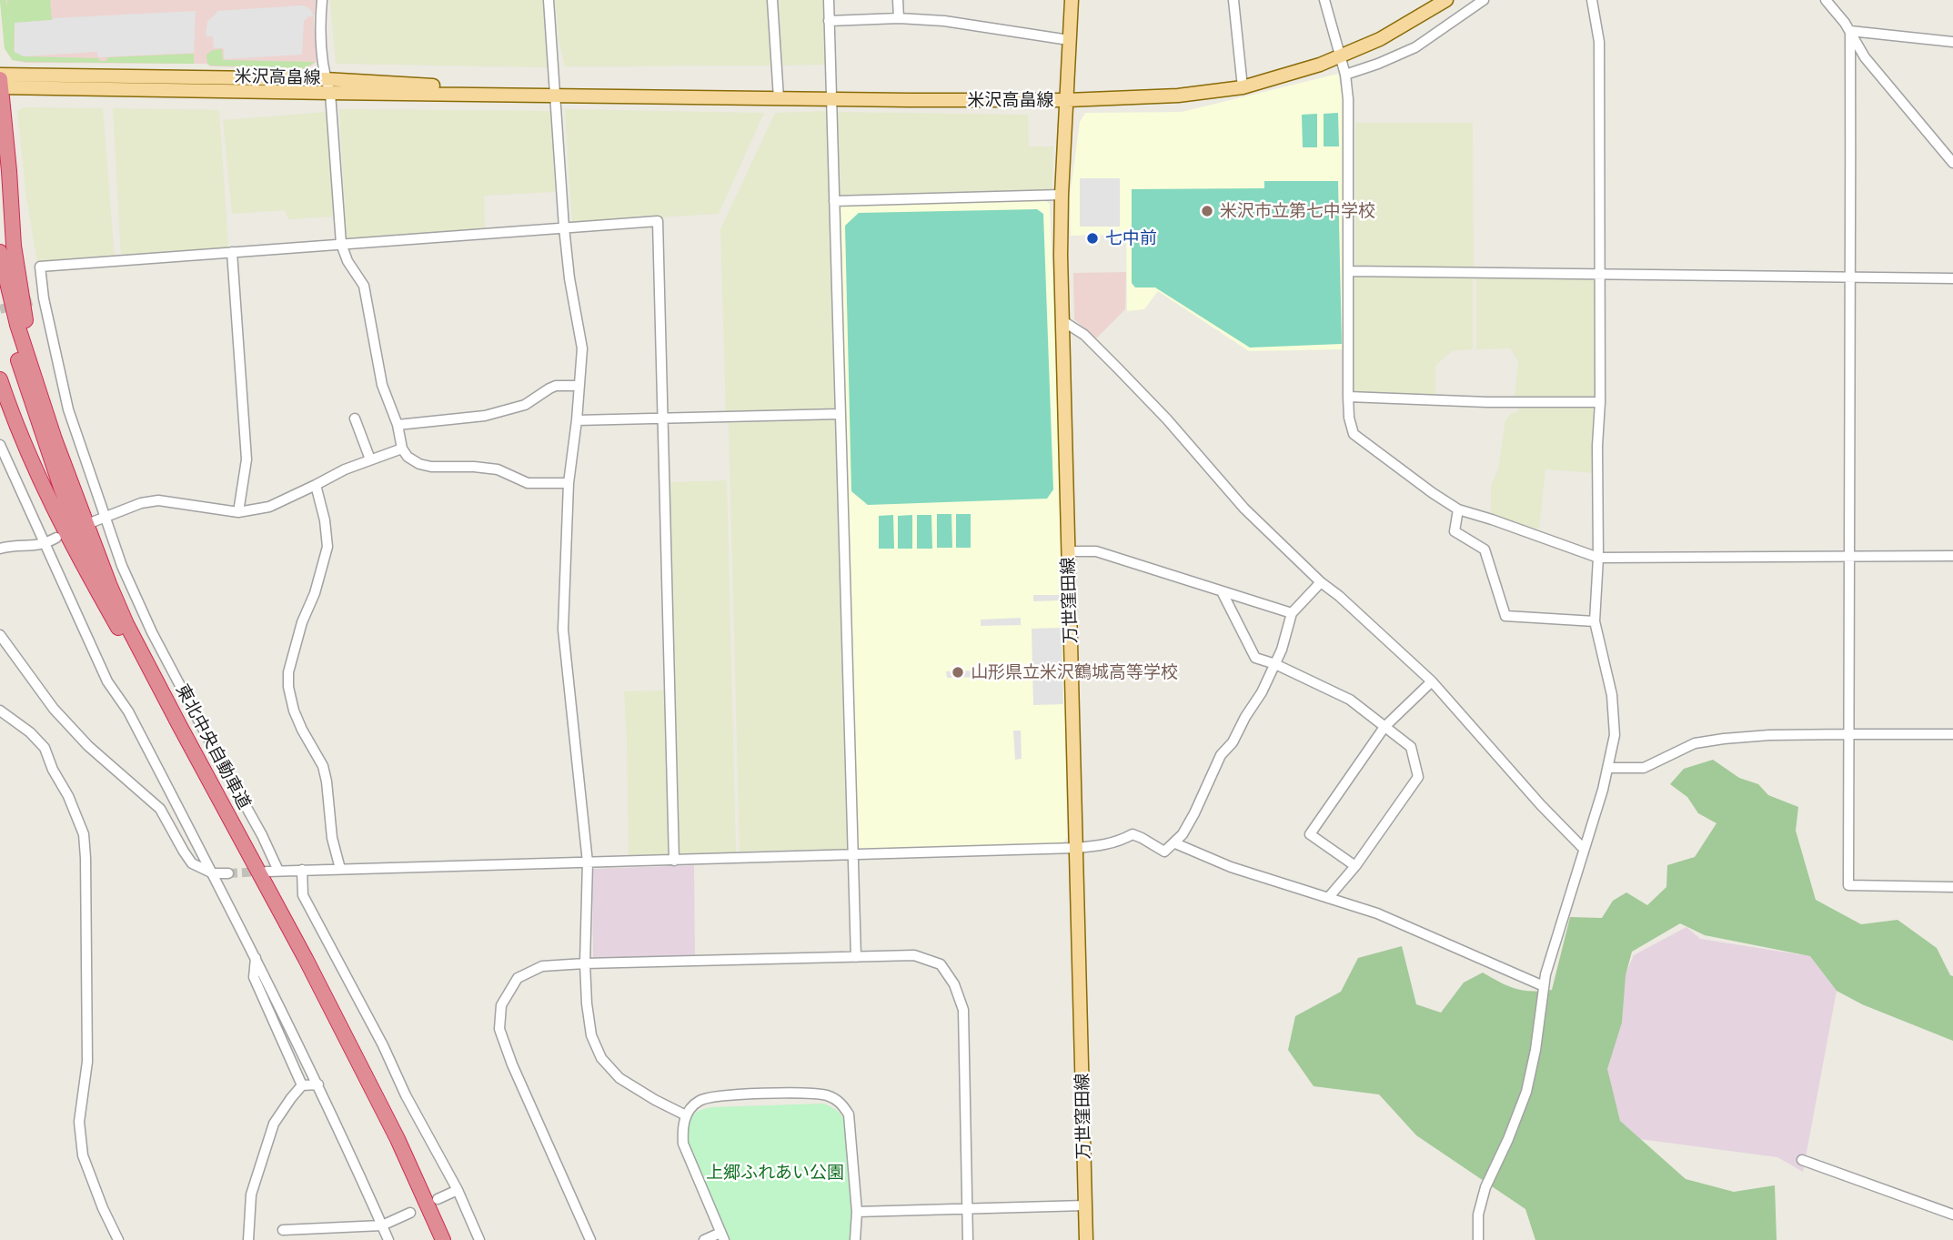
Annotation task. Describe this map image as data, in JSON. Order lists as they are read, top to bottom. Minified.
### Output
{"streets":{"highway":["東北中央自動車道"],"main road":["米沢高畠線","万世窪田線"]},"crossings":[["米沢高畠線","万世窪田線"]],"parks":["上郷ふれあい公園"],"places":["米沢市立第七中学校","七中前","山形県立米沢鶴城高等学校"]}
